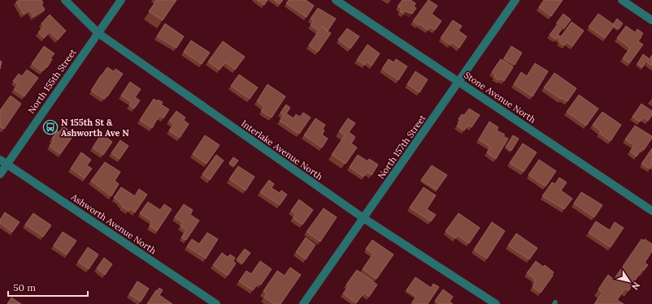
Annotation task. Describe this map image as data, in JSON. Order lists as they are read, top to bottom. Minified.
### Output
{"streets":{"street":["North 155th Street","Stone Avenue North","North 157th Street","Interlake Avenue North","Ashworth Avenue North"]},"crossings":[["North 155th Street","Interlake Avenue North"],["North 155th Street","Ashworth Avenue North"],["Stone Avenue North","North 157th Street"],["North 157th Street","Interlake Avenue North"]],"places":{"bus stop":["N 155th St & Ashworth Ave N"]},"scale_bar":"50 m","north":"bottom right"}
